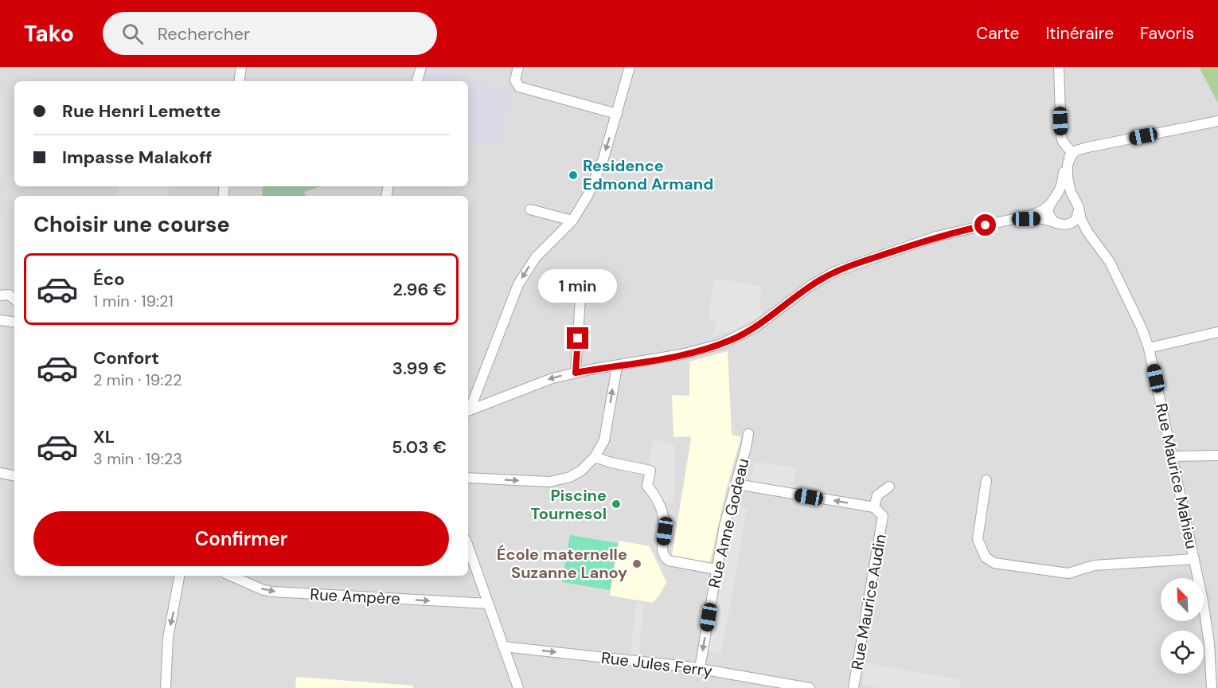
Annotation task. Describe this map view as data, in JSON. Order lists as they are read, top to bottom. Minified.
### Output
{"streets":{"street":["Rue Maurice Mahieu","Rue Anne Godeau","Rue Ampère","Rue Maurice Audin","Rue Jules Ferry"]},"crossings":[["Rue Anne Godeau","Rue Jules Ferry"]],"one_way":["Rue Anne Godeau","Rue Ampère","Rue Jules Ferry"],"places":["Residence Edmond Armand","Piscine Tournesol","École maternelle Suzanne Lanoy"],"north":"top left","page":{"header":"Tako","search":"Rechercher","nav":["Carte","Itinéraire","Favoris"],"banner":["Rue Henri Lemette","Impasse Malakoff"],"heading":"Choisir une course","list":[{"name":"Éco","note":"1 min · 19:21","value":"2.96 €"},{"name":"Confort","note":"2 min · 19:22","value":"3.99 €"},{"name":"XL","note":"3 min · 19:23","value":"5.03 €"}],"bubble":"1 min","buttons":"Confirmer"}}
